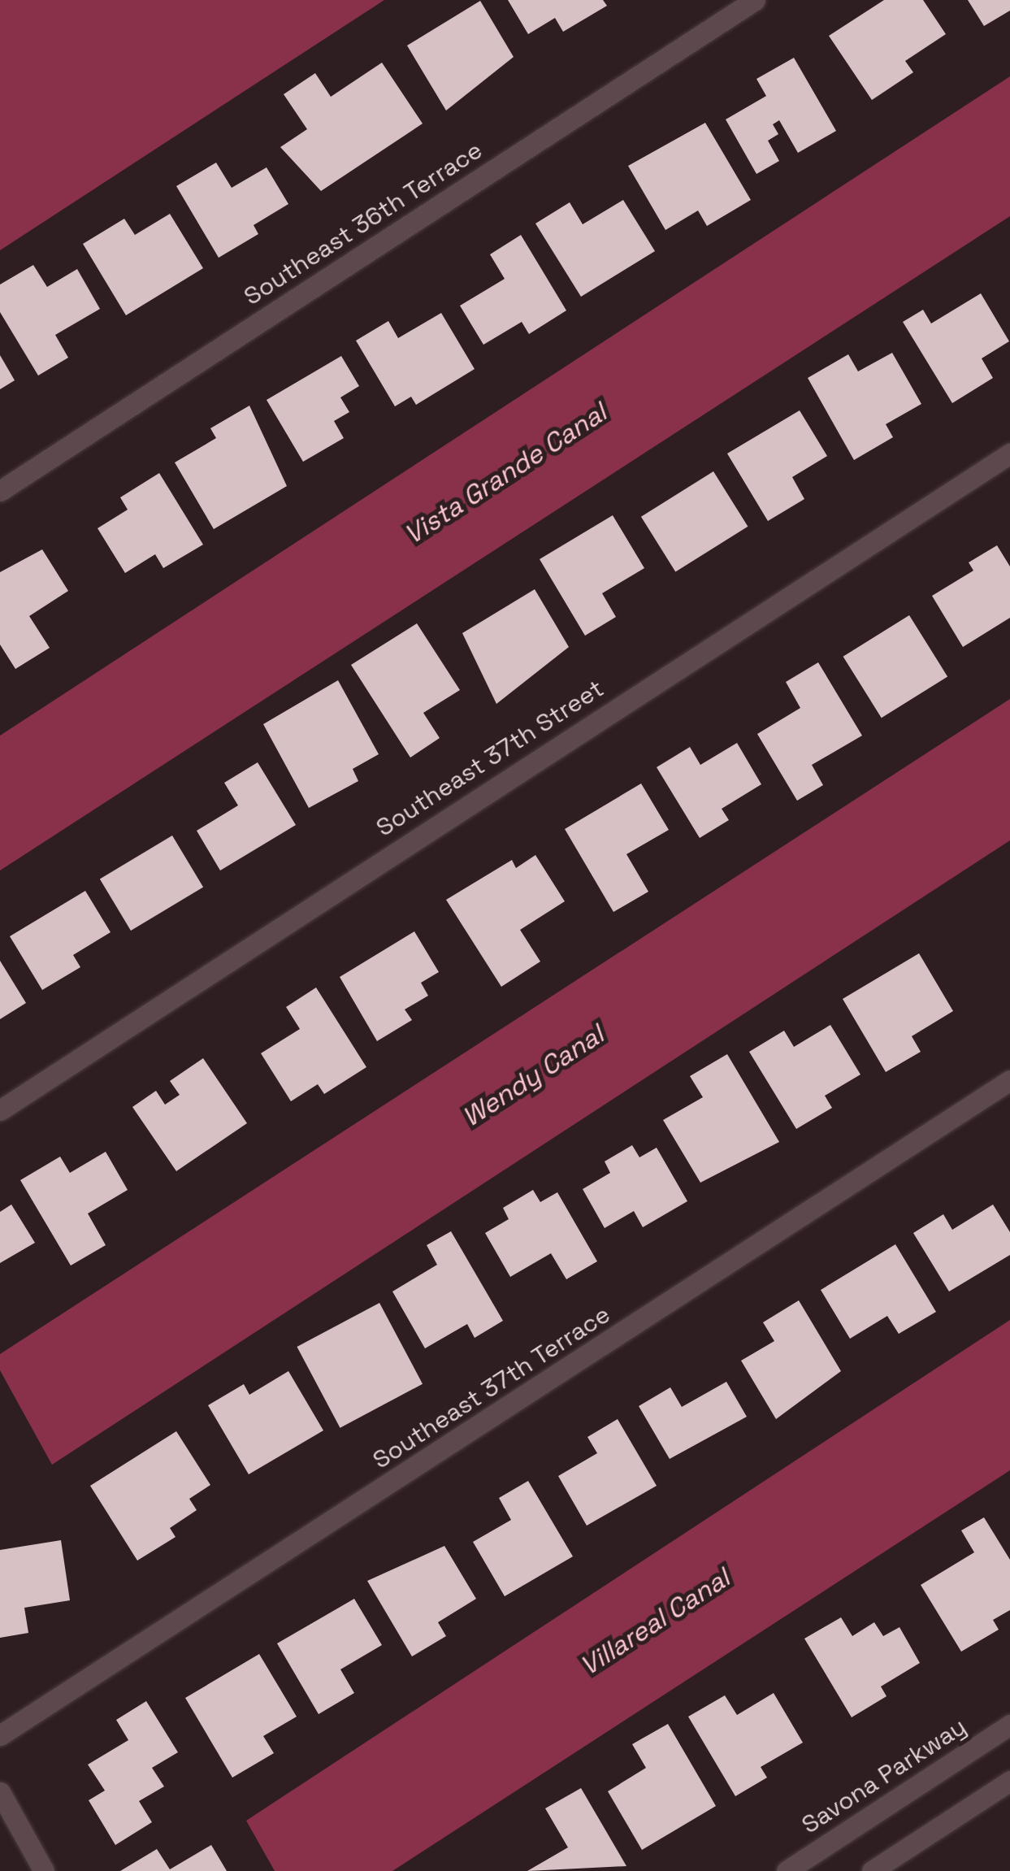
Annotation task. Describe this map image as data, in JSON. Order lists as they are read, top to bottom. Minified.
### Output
{"streets":{"street":["Southeast 36th Terrace","Southeast 37th Street","Southeast 37th Terrace","Savona Parkway"]},"water":["Vista Grande Canal","Wendy Canal","Villareal Canal"]}
